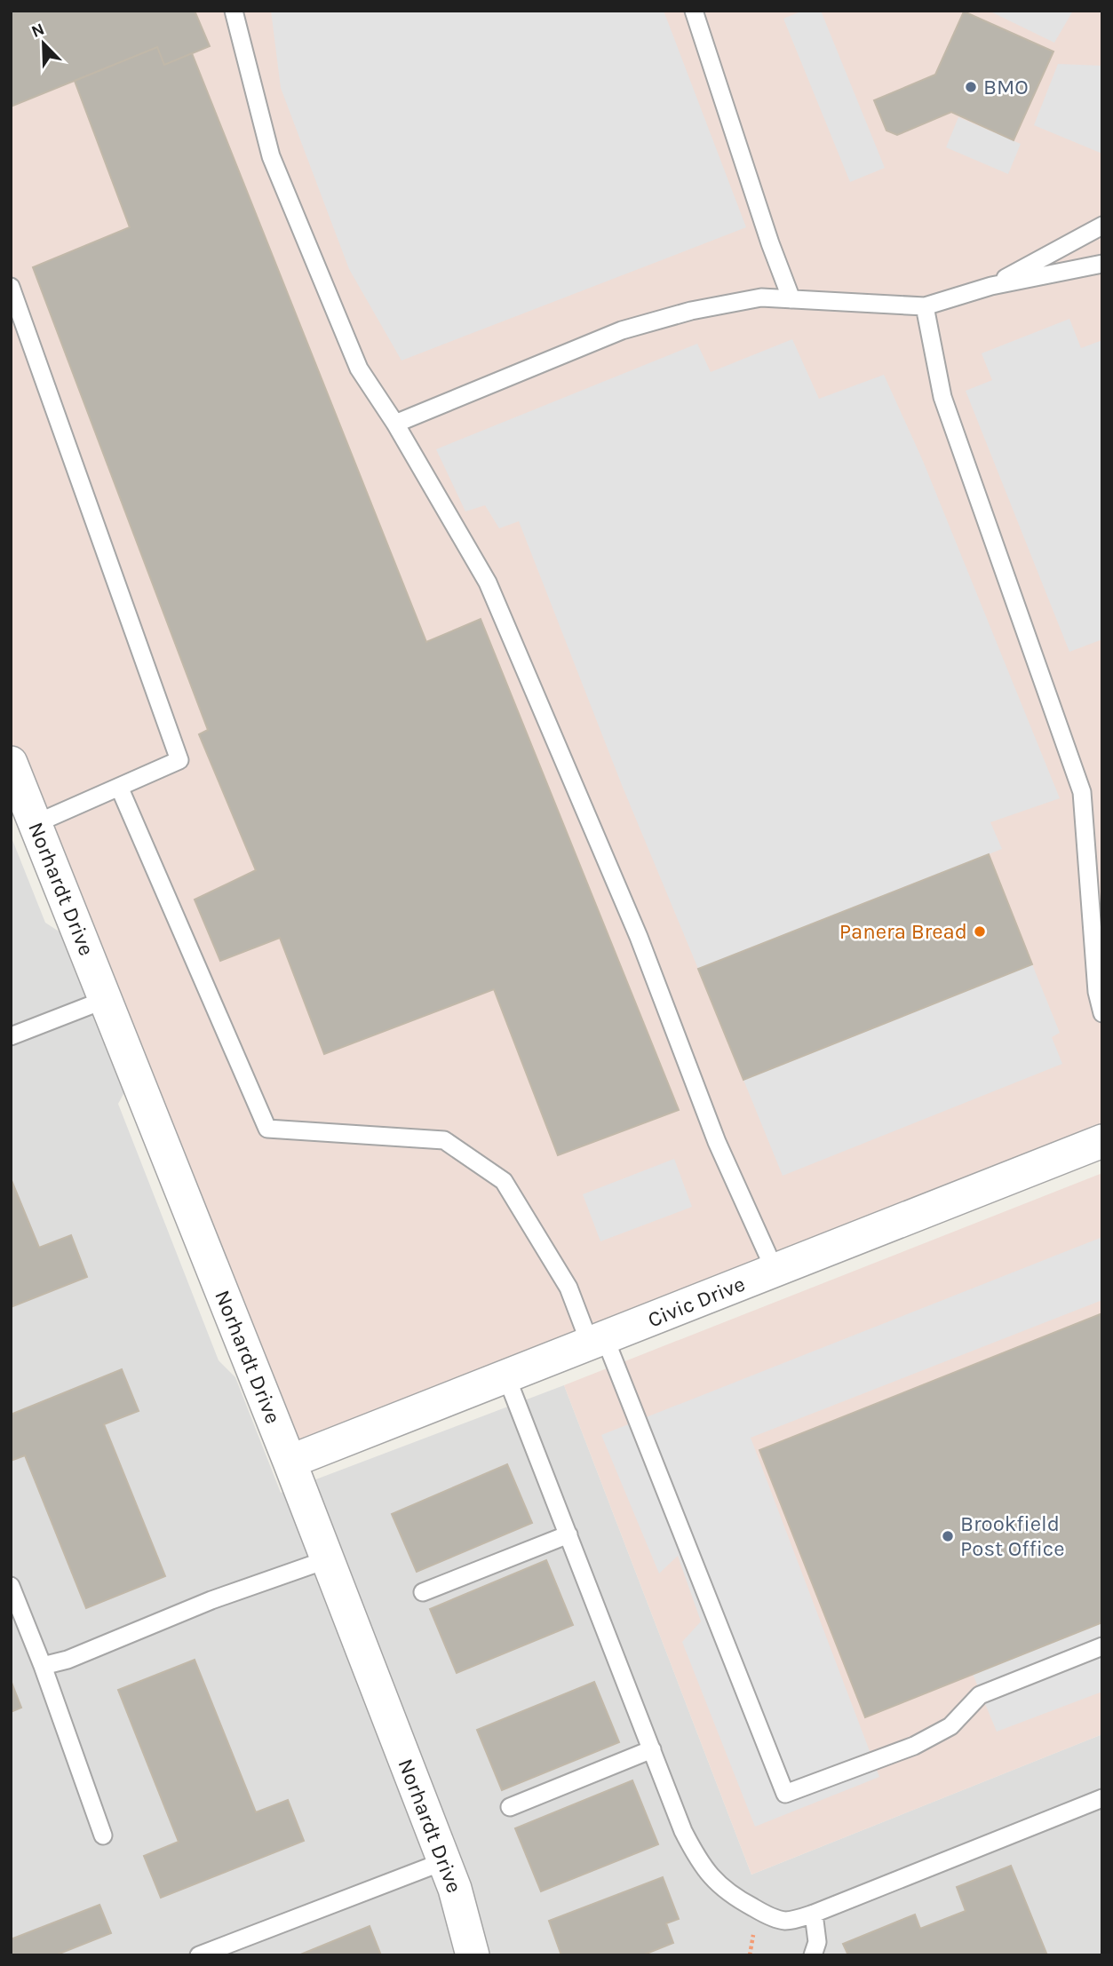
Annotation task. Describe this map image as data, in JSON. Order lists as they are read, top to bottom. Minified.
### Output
{"streets":{"street":["Norhardt Drive","Civic Drive"]},"crossings":[["Norhardt Drive","Civic Drive"]],"places":["BMO","Panera Bread","Brookfield Post Office"],"north":"top left"}
